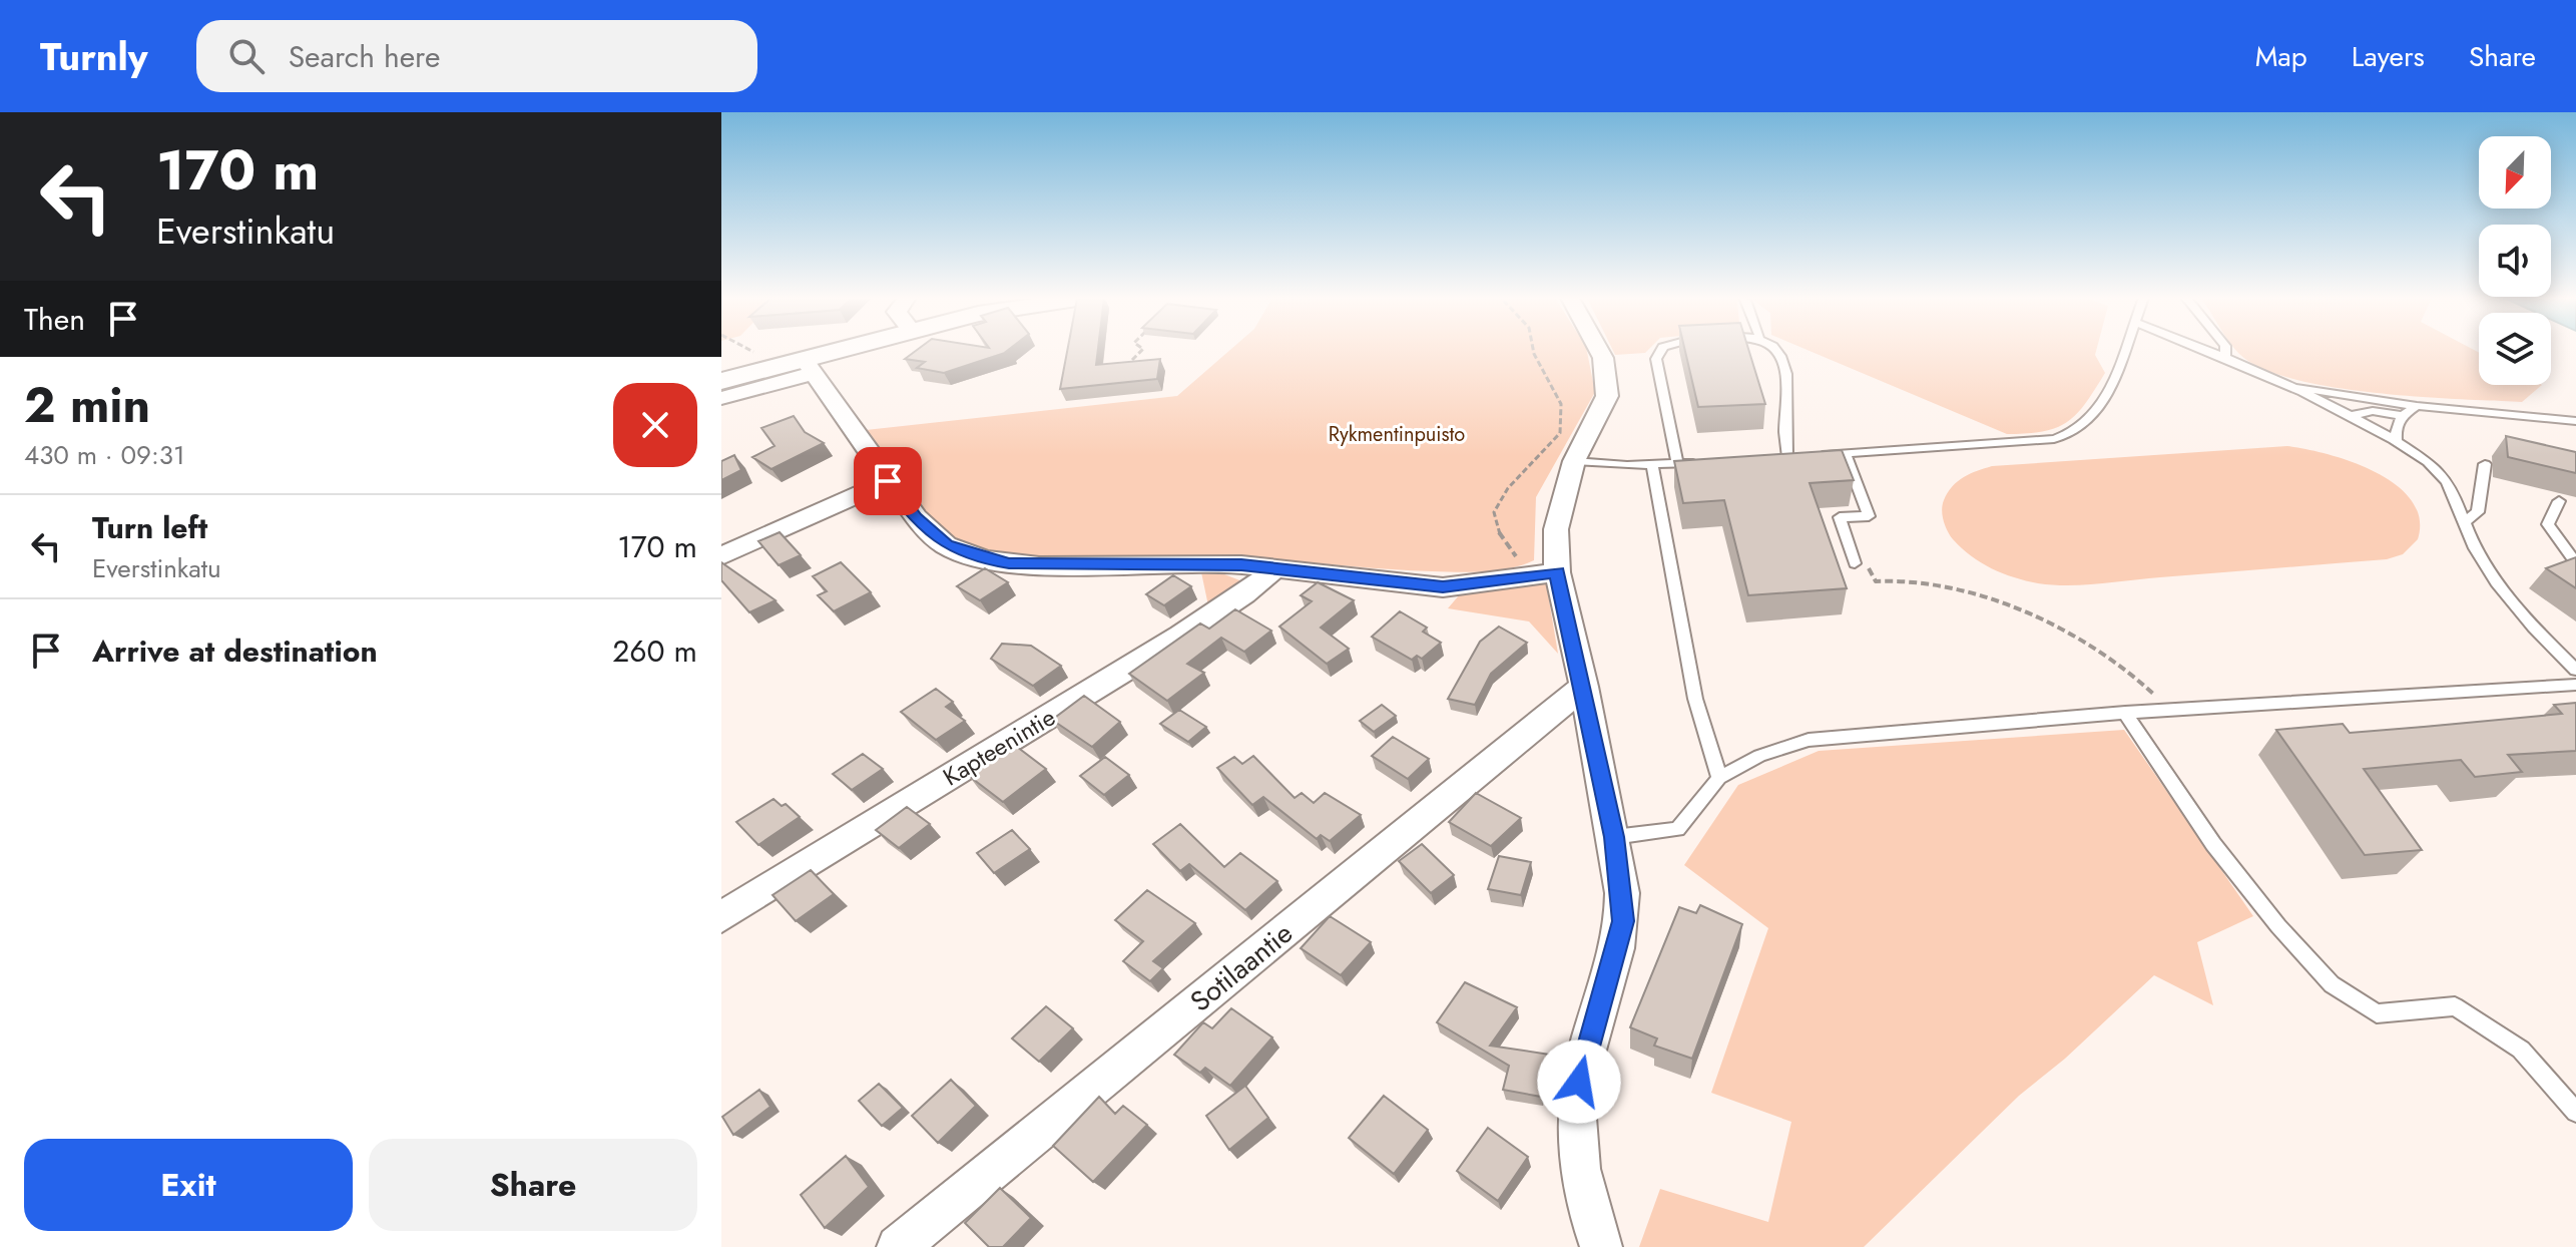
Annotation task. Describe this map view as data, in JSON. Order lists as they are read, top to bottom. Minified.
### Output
{"streets":{"street":["Kapteenintie","Sotilaantie"]},"parks":["Rykmentinpuisto"],"north":"bottom left","page":{"header":"Turnly","search":"Search here","nav":["Map","Layers","Share"],"turn":["170 m","Everstinkatu"],"then":"Then","heading":["2 min","430 m · 09:31"],"list":[{"name":"Turn left","note":"Everstinkatu","value":"170 m"},{"name":"Arrive at destination","value":"260 m"}],"buttons":["Exit","Share"]}}
